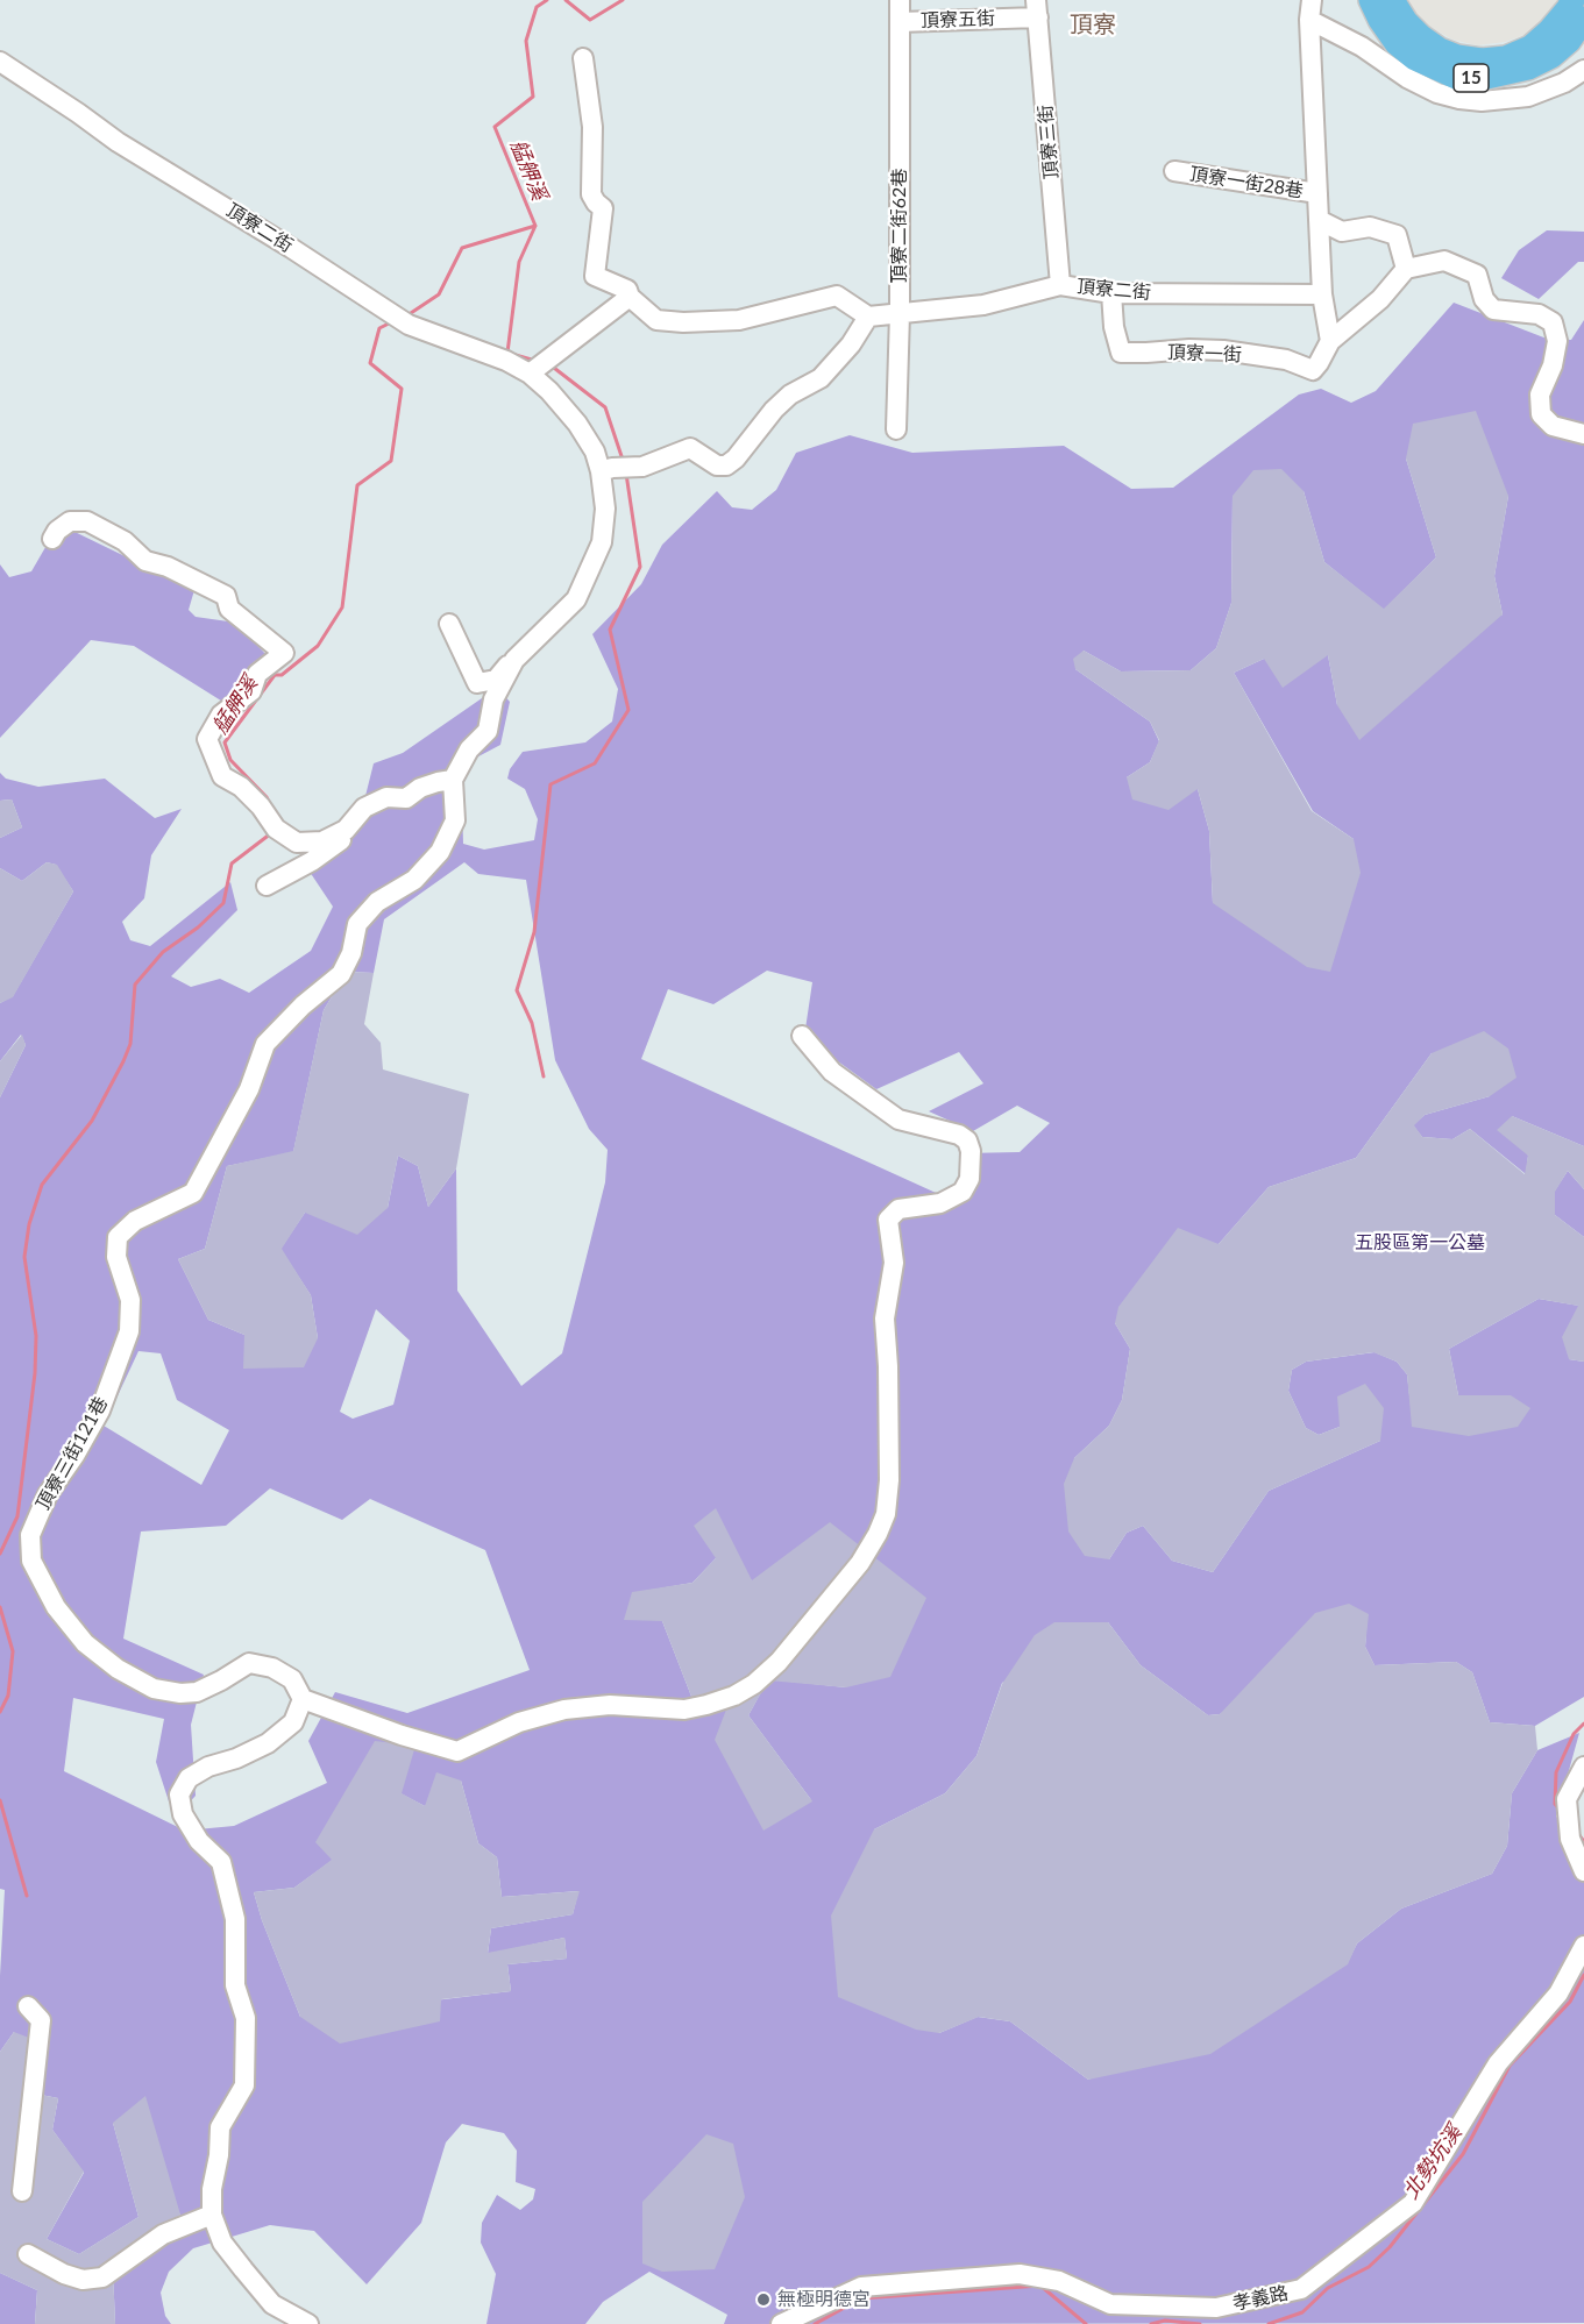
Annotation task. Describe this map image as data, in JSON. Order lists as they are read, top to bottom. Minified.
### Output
{"streets":{"main road":["15"],"street":["頂寮五街","頂寮三街","頂寮一街28巷","頂寮二街62巷","頂寮二街","頂寮一街","頂寮三街121巷","孝義路"]},"crossings":[["頂寮五街","頂寮三街"],["頂寮五街","頂寮二街62巷"],["頂寮三街","頂寮二街"],["頂寮二街62巷","頂寮二街"],["頂寮二街","頂寮一街"]],"districts":["頂寮"],"water":["艋舺溪","北勢坑溪"],"parks":["五股區第一公墓"],"places":["無極明德宮"]}
